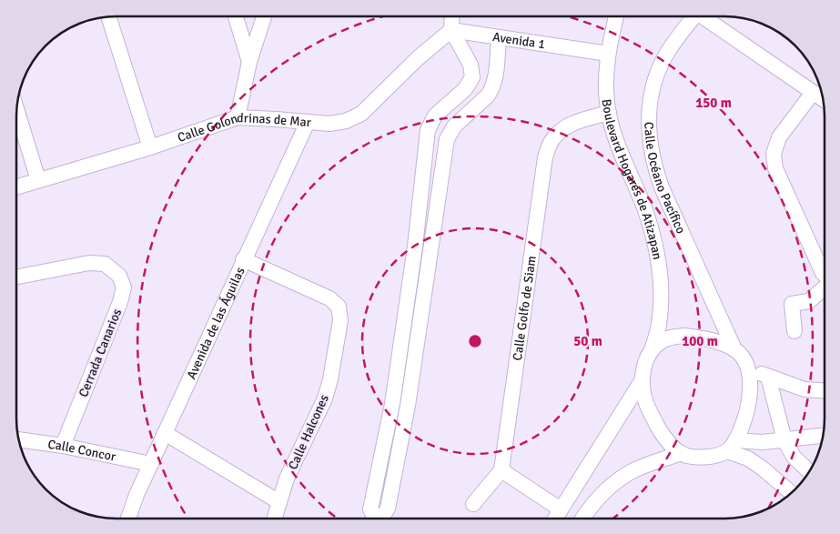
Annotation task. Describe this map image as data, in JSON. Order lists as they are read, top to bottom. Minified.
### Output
{"streets":{"street":["Avenida 1","Calle Golondrinas de Mar","Calle Océano Pacífico","Boulevard Hogares de Atizapan","Calle Golfo de Siam","Avenida de las Águilas","Cerrada Canarios","Calle Halcones","Calle Concor"]},"crossings":[["Avenida 1","Calle Golondrinas de Mar"],["Avenida 1","Boulevard Hogares de Atizapan"],["Calle Golondrinas de Mar","Avenida de las Águilas"],["Calle Océano Pacífico","Boulevard Hogares de Atizapan"],["Boulevard Hogares de Atizapan","Calle Golfo de Siam"],["Avenida de las Águilas","Calle Halcones"],["Avenida de las Águilas","Calle Concor"],["Cerrada Canarios","Calle Concor"]],"rings":["150 m","50 m","100 m"]}
